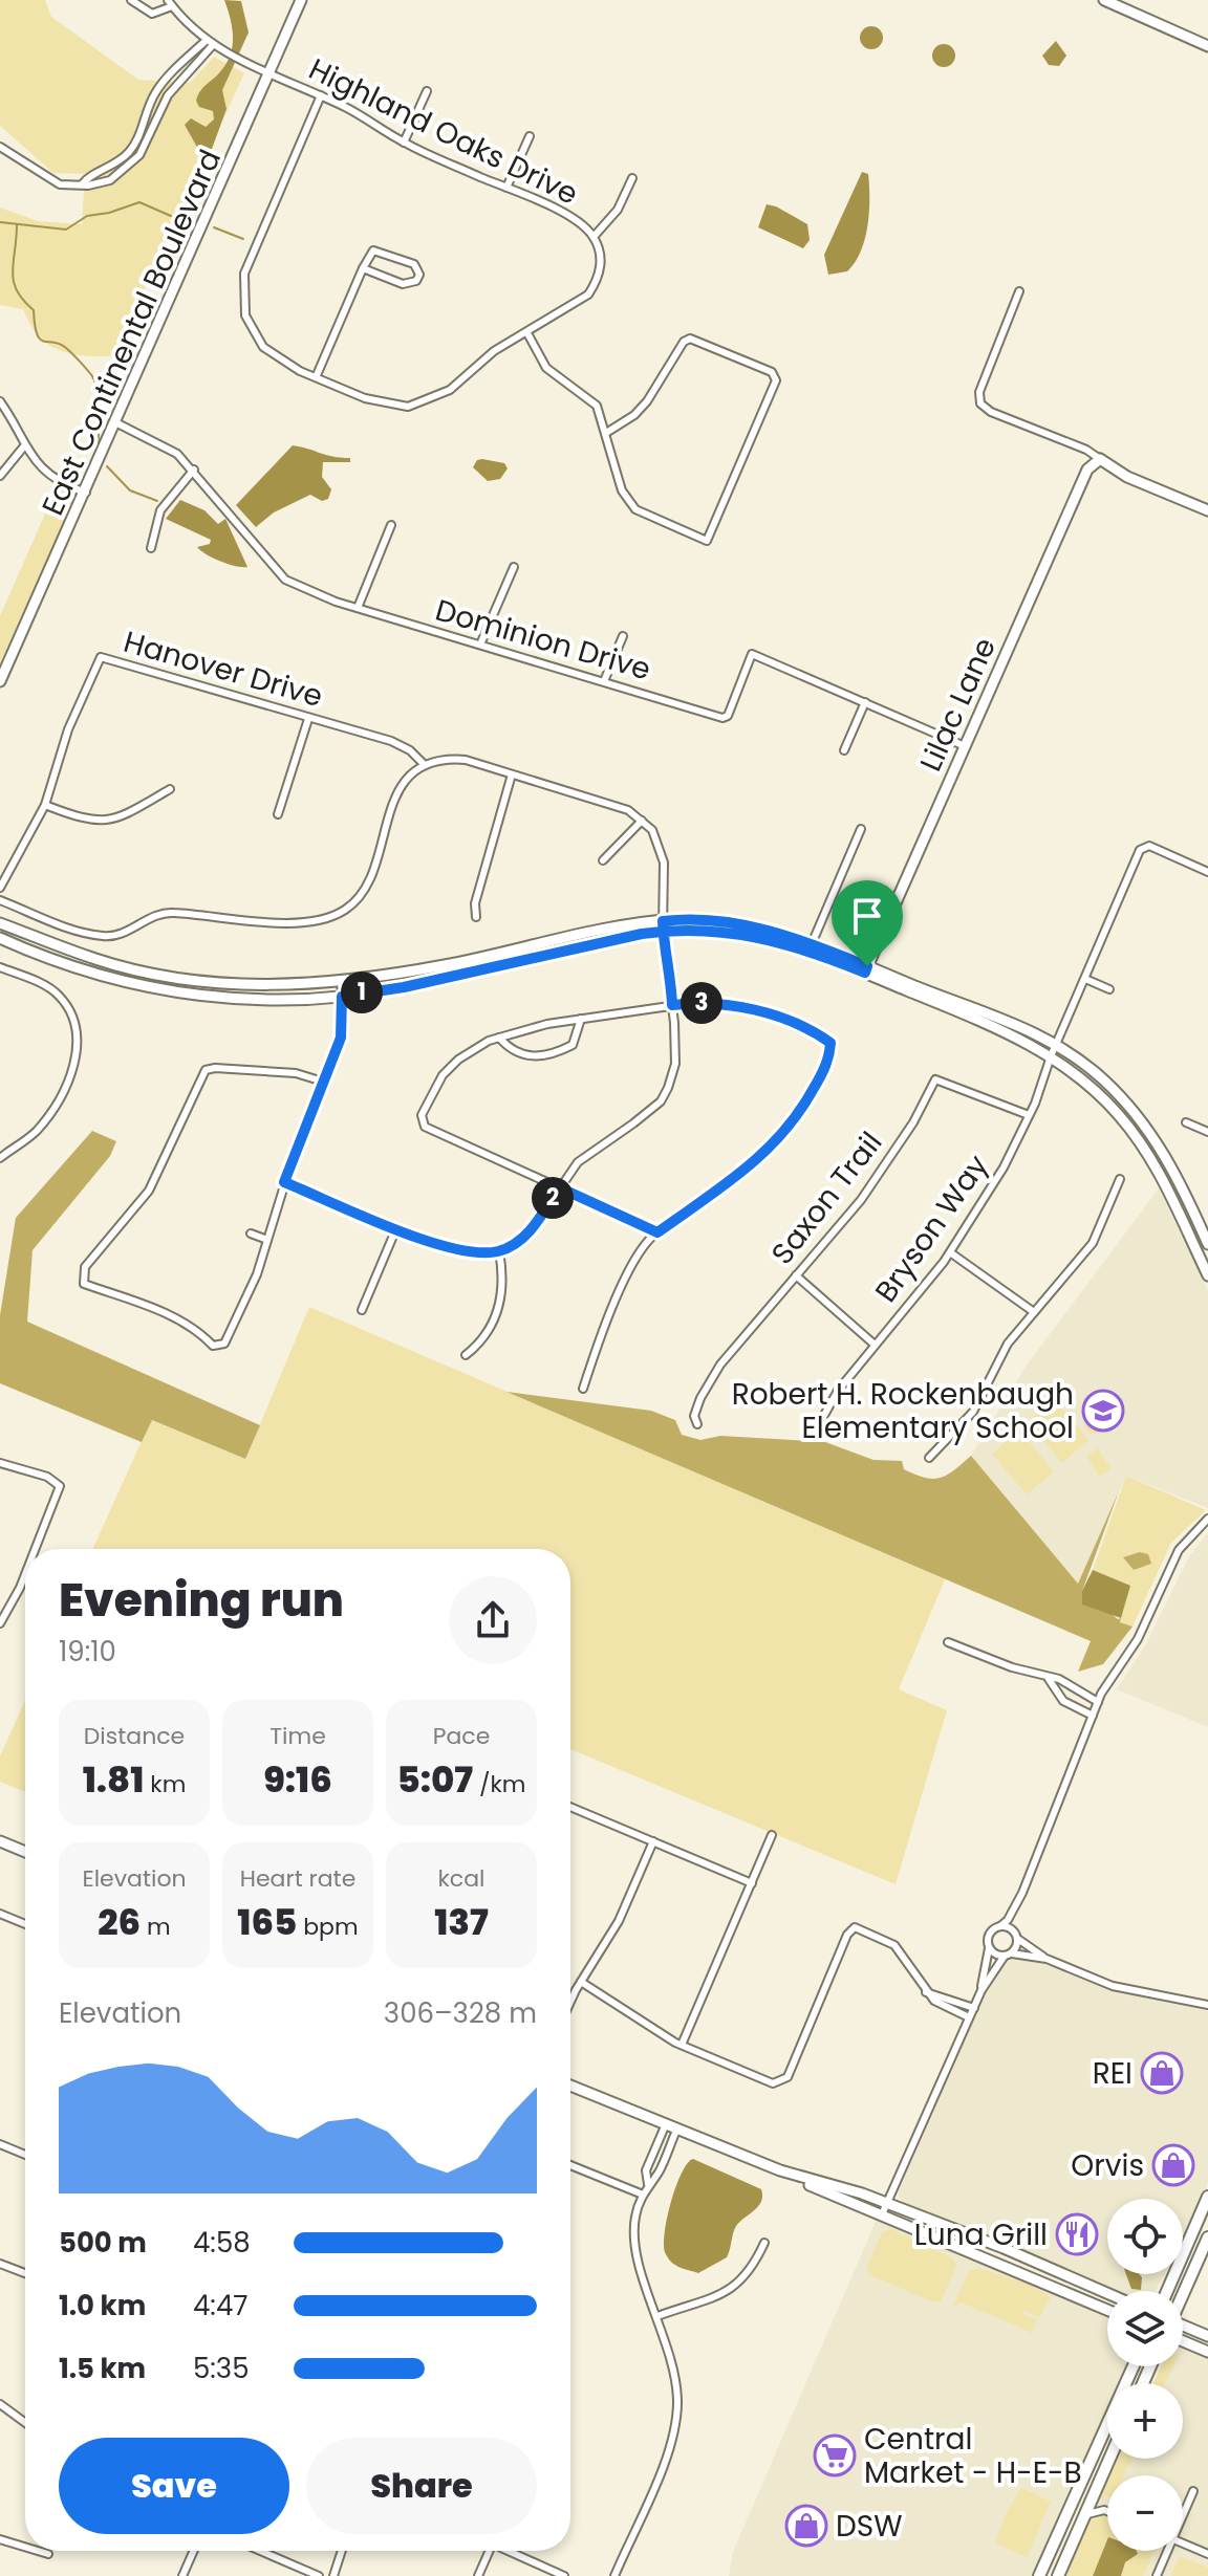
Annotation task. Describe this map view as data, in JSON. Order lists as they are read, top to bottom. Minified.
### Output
{"streets":{"street":["Highland Oaks Drive","East Continental Boulevard","Dominion Drive","Hanover Drive","Lilac Lane","Saxon Trail","Bryson Way"]},"crossings":[["Highland Oaks Drive","East Continental Boulevard"],["East Continental Boulevard","Dominion Drive"],["Dominion Drive","Lilac Lane"],["Saxon Trail","Bryson Way"]],"places":{"school or university":["Robert H. Rockenbaugh Elementary School"],"shop":["REI","Orvis","DSW"],"restaurant":["Luna Grill"],"supermarket":["Central Market - H-E-B"]},"page":{"pins":["1","3","2"],"heading":["Evening run","19:10"],"stats":[["Distance","1.81 km"],["Time","9:16"],["Pace","5:07 /km"],["Elevation","26 m"],["Heart rate","165 bpm"],["kcal","137"]],"chart":["Elevation","306–328 m"],"map_buttons":["+","−"],"list":[{"name":"500 m","note":"4:58"},{"name":"1.0 km","note":"4:47"},{"name":"1.5 km","note":"5:35"}],"buttons":["Save","Share"]}}
